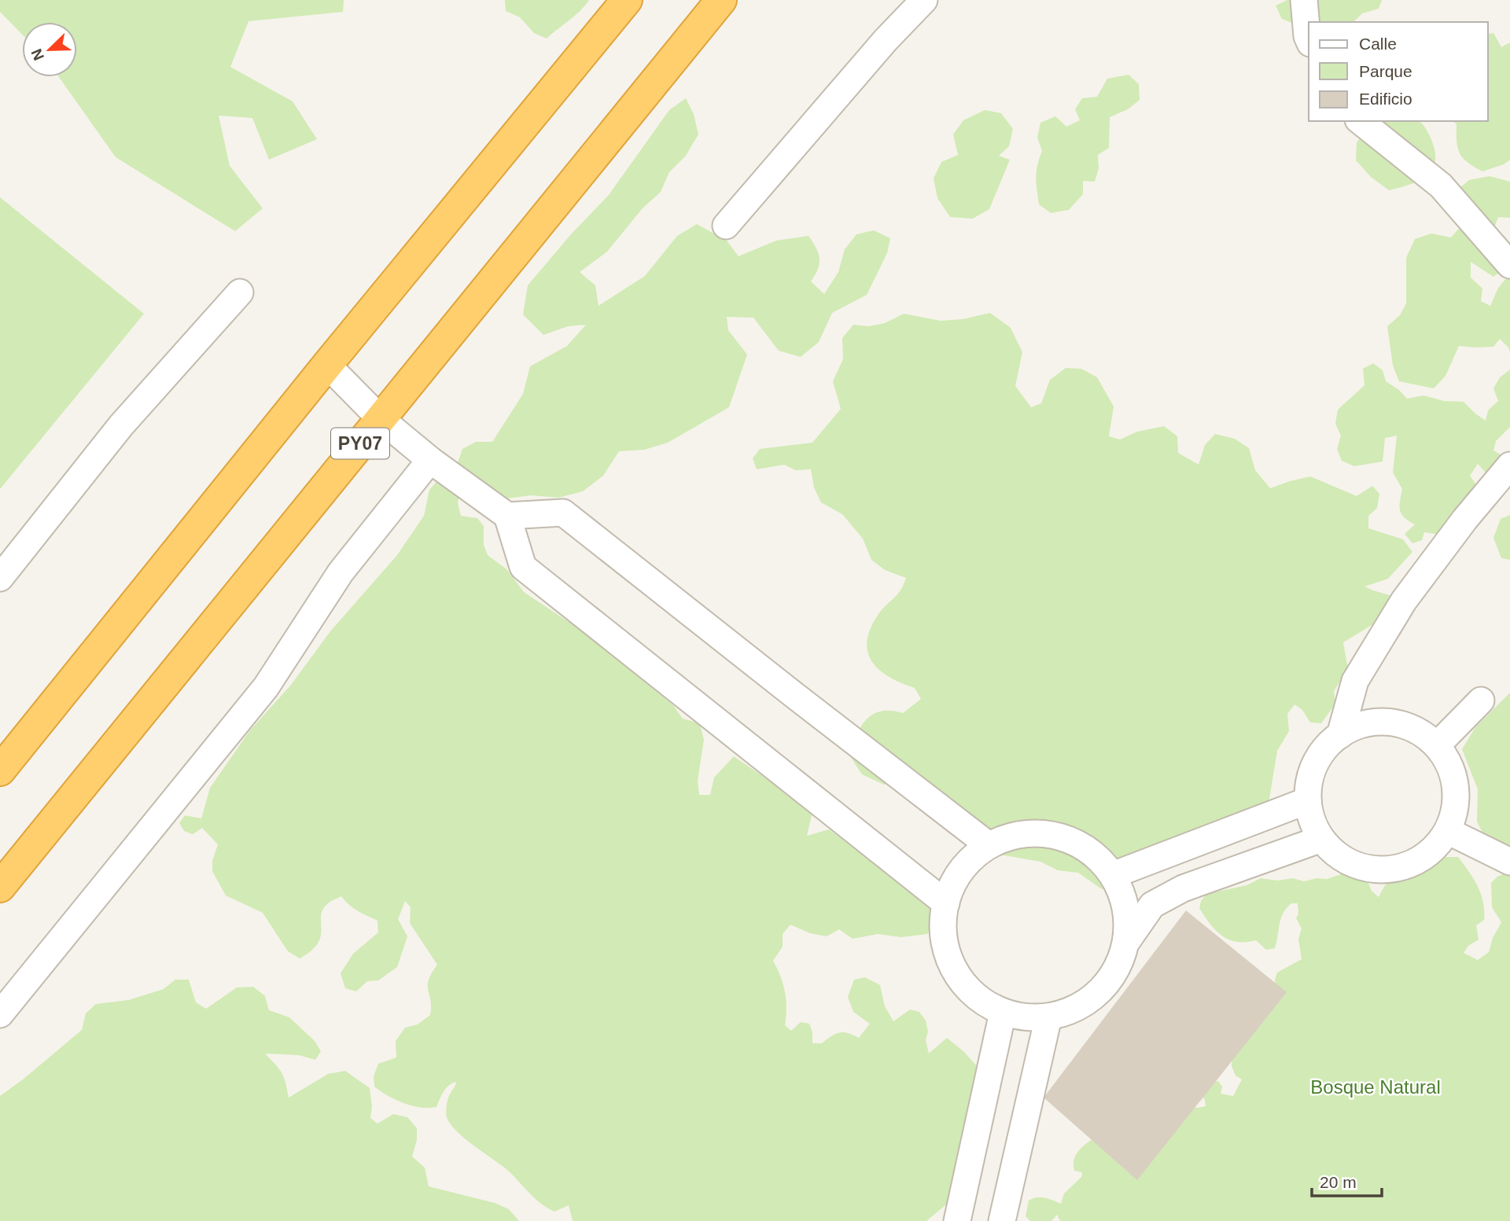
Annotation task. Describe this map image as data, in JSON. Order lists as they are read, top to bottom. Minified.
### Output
{"streets":{"highway":["PY07"]},"parks":["Bosque Natural"],"legend":["Calle","Parque","Edificio"],"scale_bar":"20 m","north":"bottom left"}
